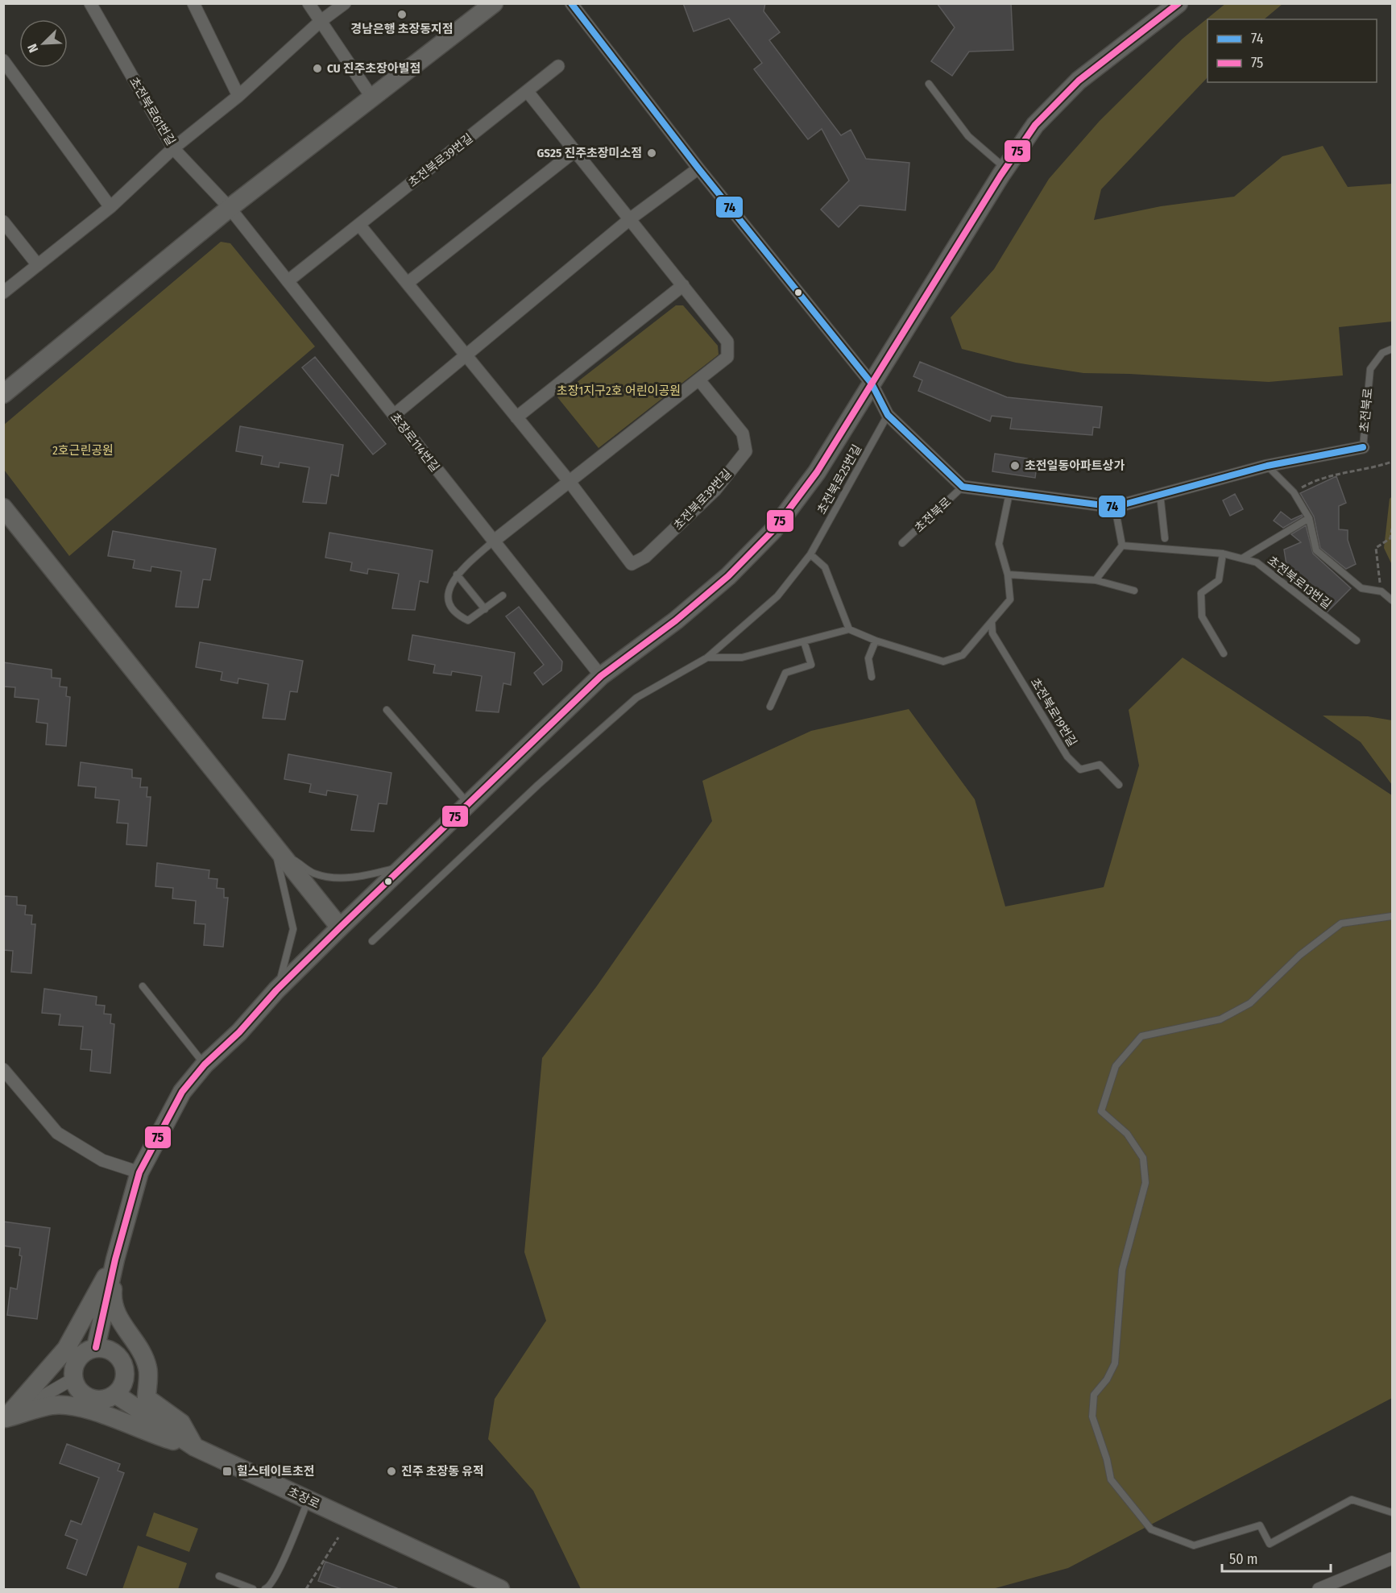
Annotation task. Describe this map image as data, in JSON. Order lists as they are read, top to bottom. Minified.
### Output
{"streets":{"street":["초전북로61번길","초전북로39번길","초전북로","초장로114번길","초장로"],"lane":["초전북로25번길","초전북로13번길","초전북로19번길"]},"crossings":[["초전북로61번길","초장로114번길"],["초전북로","초전북로25번길"]],"parks":["초장1지구2호 어린이공원","2호근린공원"],"places":{"other":["경남은행 초장동지점","CU 진주초장아빌점","GS25 진주초장미소점","초전일동아파트상가","진주 초장동 유적"],"transit":["힐스테이트초전"]},"lines":["transit line 74","transit line 75"],"legend":["74","75"],"scale_bar":"50 m","north":"bottom left"}
